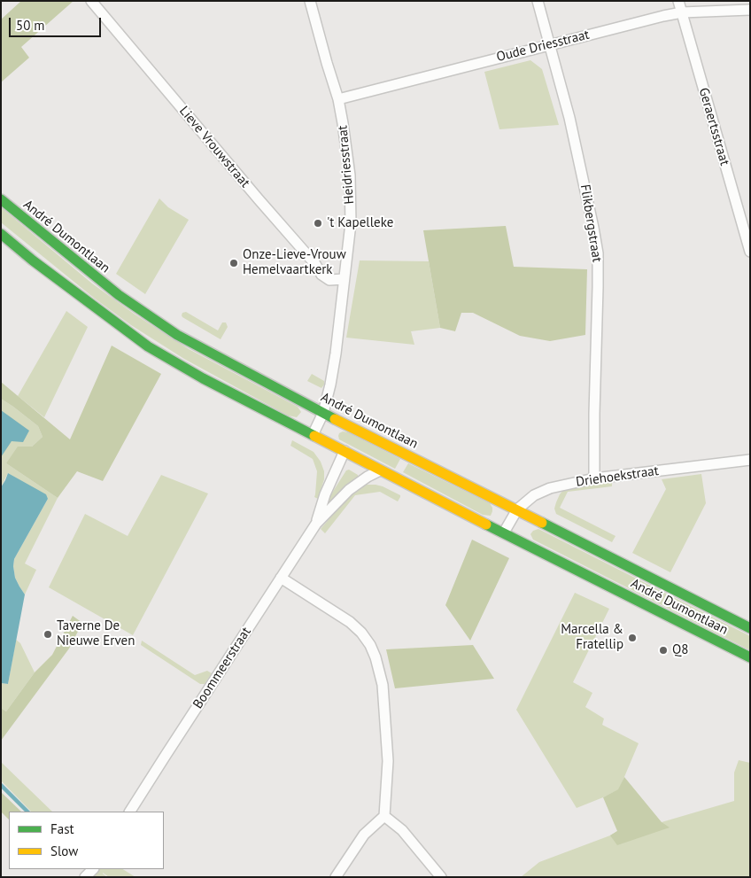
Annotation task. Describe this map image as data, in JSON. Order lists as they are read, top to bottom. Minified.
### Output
{"streets":{"main road":["André Dumontlaan"],"street":["Oude Driesstraat","Geraertsstraat","Lieve Vrouwstraat","Heidriesstraat","Flikbergstraat","Driehoekstraat","Boommeerstraat"]},"crossings":[["Oude Driesstraat","Geraertsstraat"],["Oude Driesstraat","Heidriesstraat"],["Oude Driesstraat","Flikbergstraat"],["Lieve Vrouwstraat","Heidriesstraat"],["Heidriesstraat","André Dumontlaan"],["Flikbergstraat","Driehoekstraat"],["André Dumontlaan","Driehoekstraat"],["André Dumontlaan","Boommeerstraat"]],"places":["'t Kapelleke","Onze-Lieve-Vrouw Hemelvaartkerk","Taverne De Nieuwe Erven","Marcella & Fratellip","Q8"],"legend":["Fast","Slow"],"scale_bar":"50 m"}
